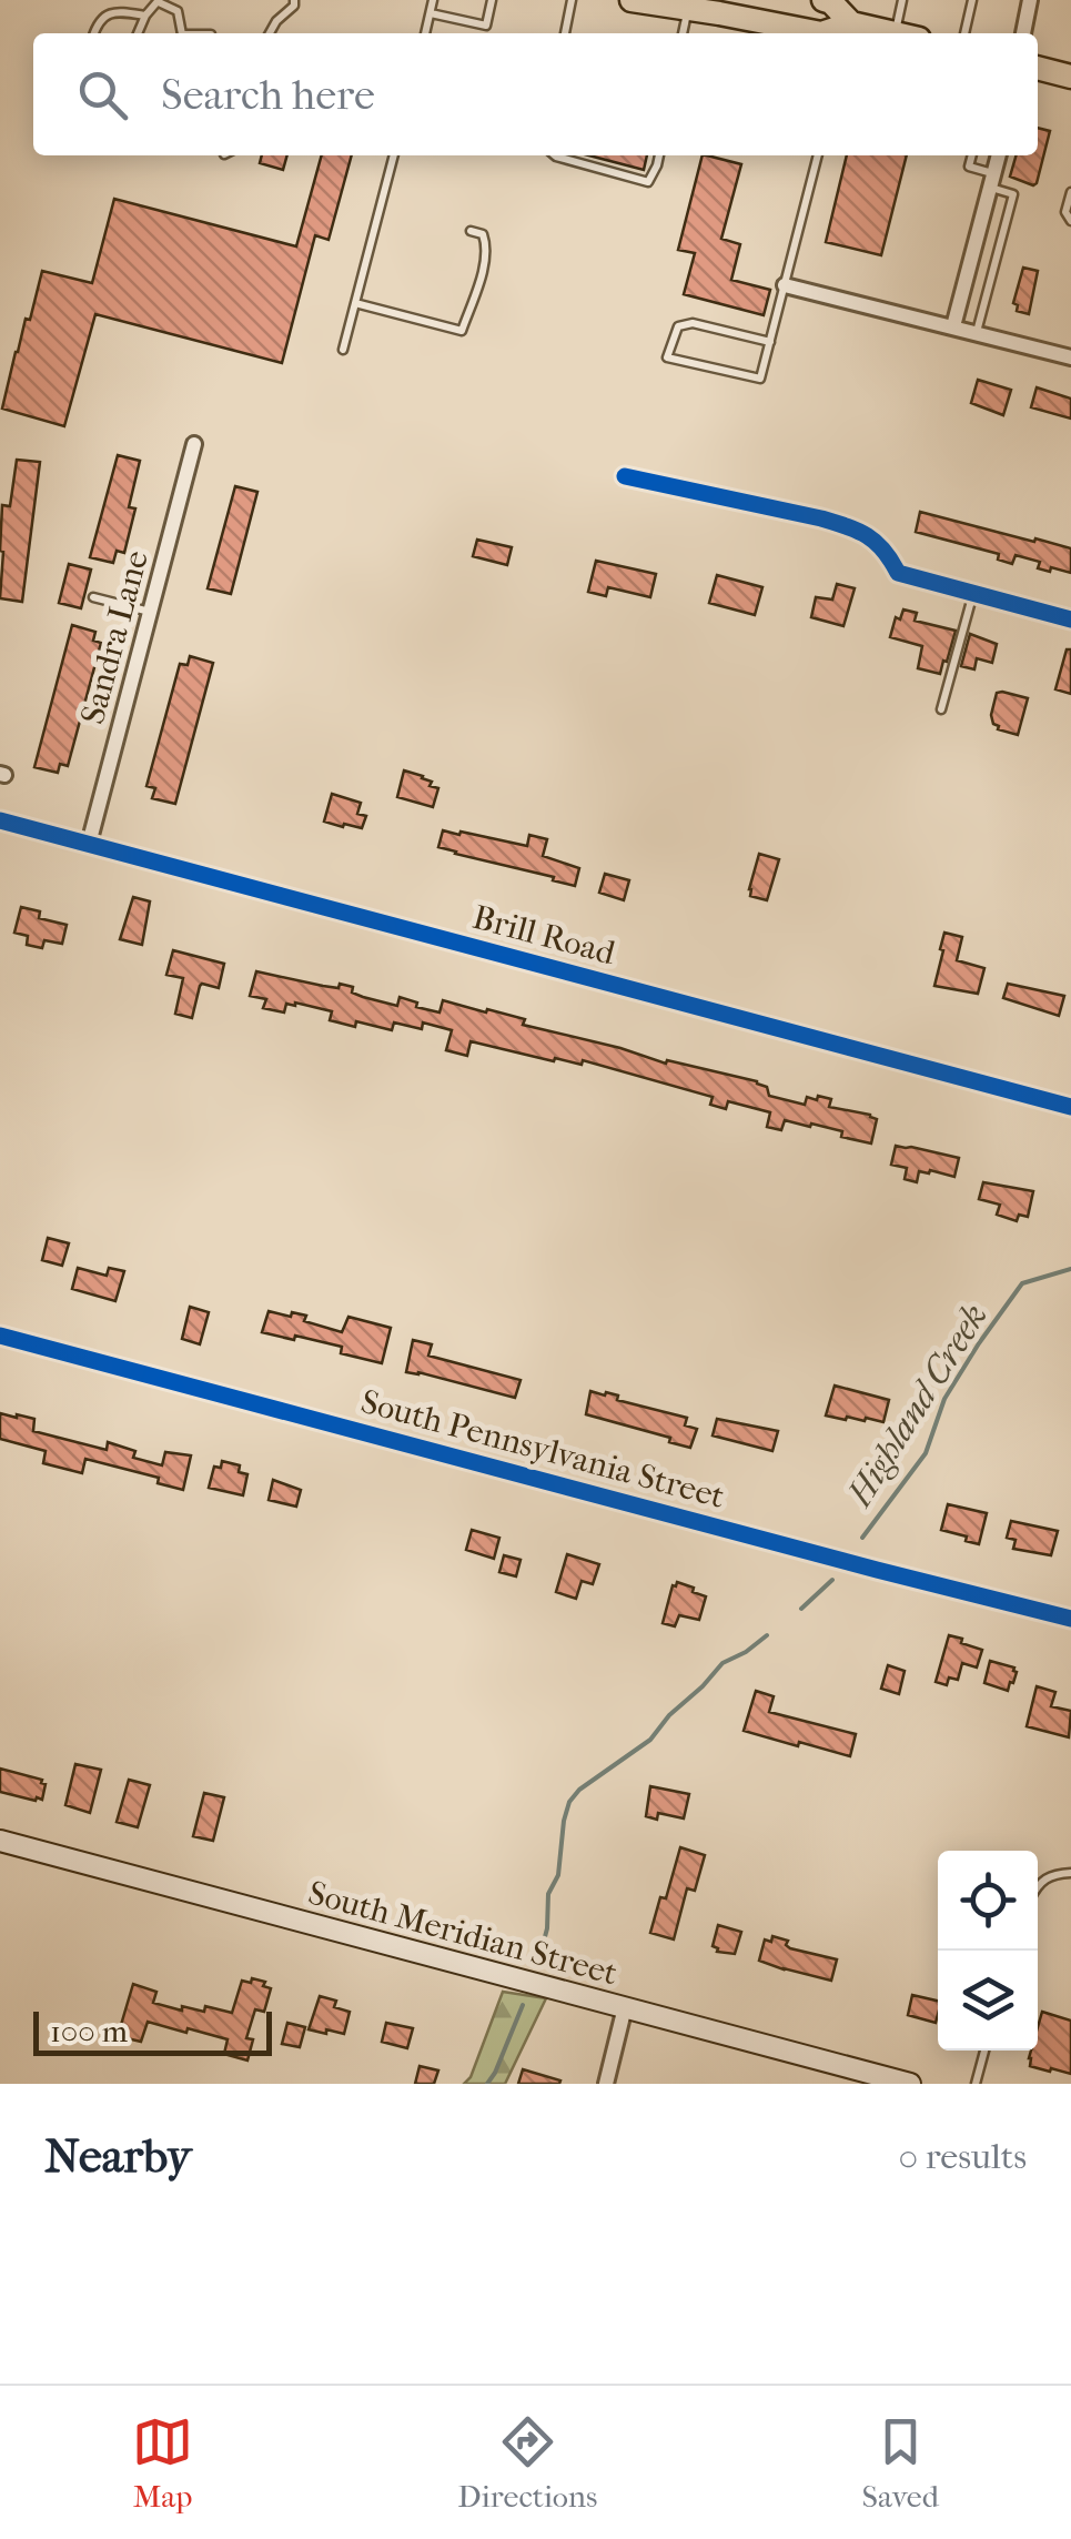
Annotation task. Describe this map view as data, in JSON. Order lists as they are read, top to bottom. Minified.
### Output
{"streets":{"main road":["South Meridian Street"],"street":["Sandra Lane","Brill Road","South Pennsylvania Street"]},"crossings":[["Sandra Lane","Brill Road"]],"water":["Highland Creek"],"scale_bar":"100 m","page":{"search":"Search here","scale":"100 m","heading":["Nearby","0 results"],"nav":["Map","Directions","Saved"]}}
